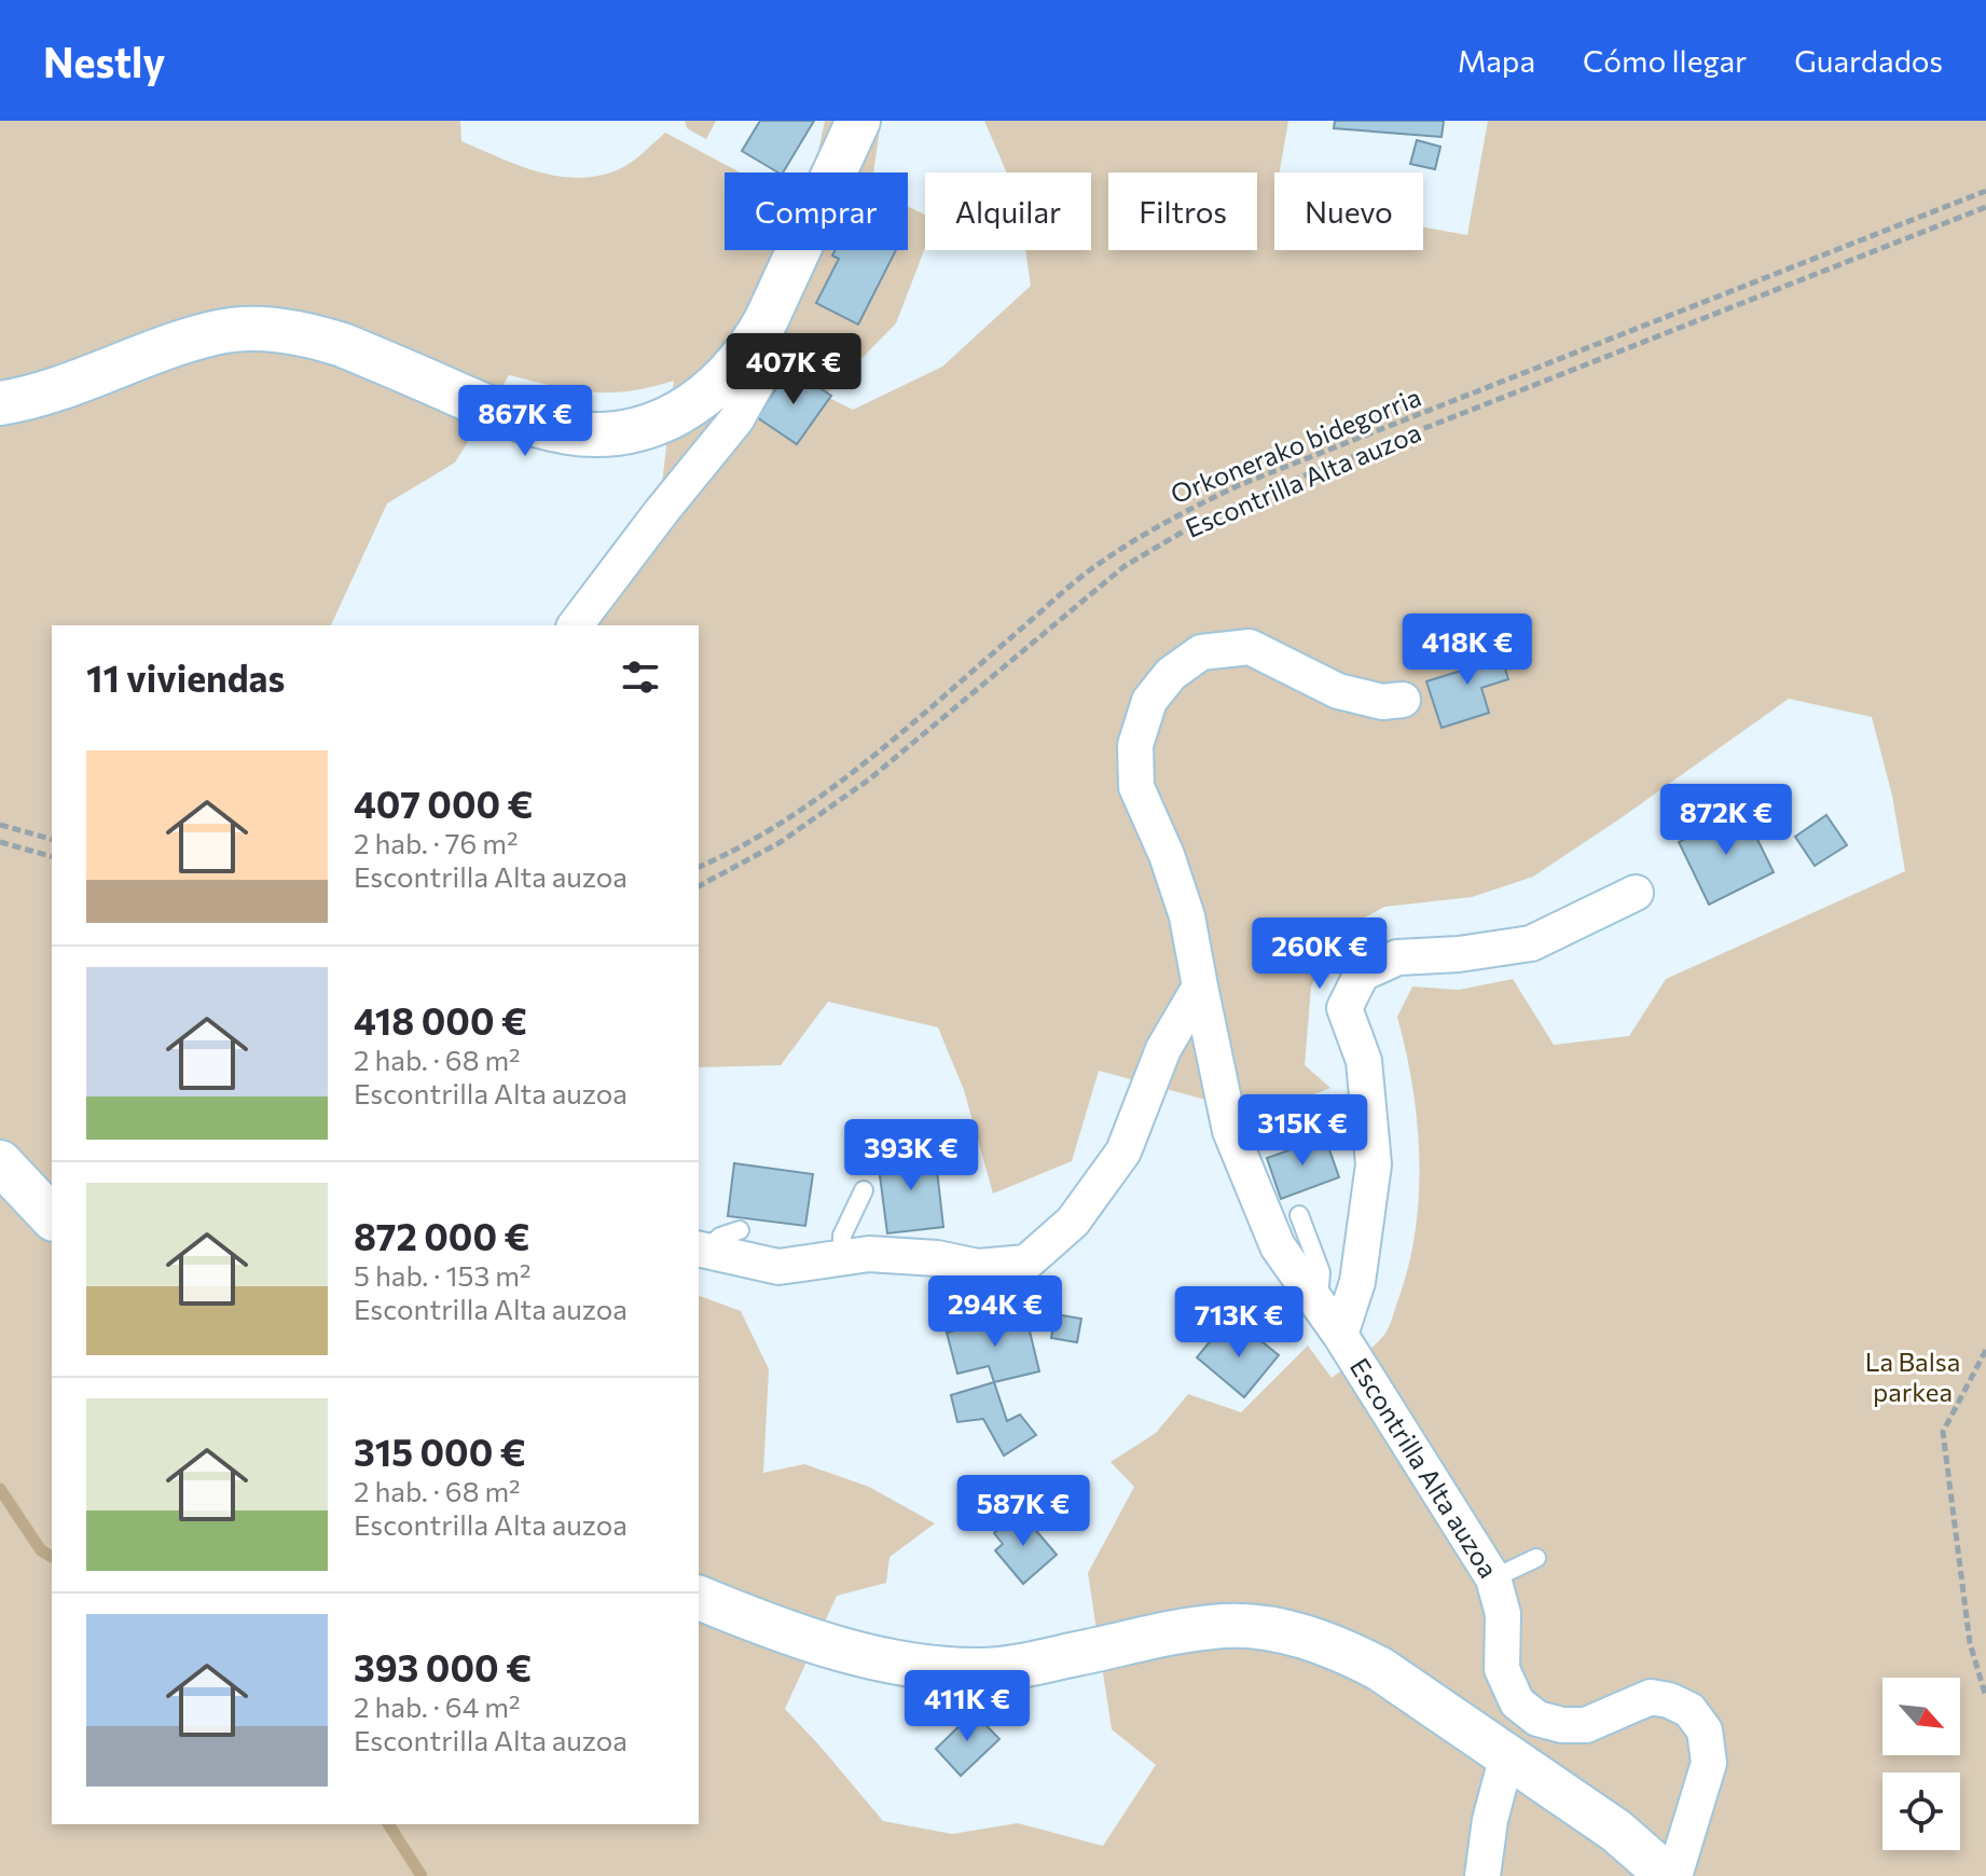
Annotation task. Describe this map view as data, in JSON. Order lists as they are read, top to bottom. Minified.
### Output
{"streets":{"street":["Escontrilla Alta auzoa"],"path":["Orkonerako bidegorria"]},"parks":["La Balsa parkea"],"north":"bottom right","page":{"header":"Nestly","nav":["Mapa","Cómo llegar","Guardados"],"chip":["Comprar","Alquilar","Filtros","Nuevo"],"price":["407K €","867K €","418K €","872K €","260K €","315K €","393K €","294K €","713K €","587K €","411K €"],"heading":"11 viviendas","list":[{"name":"407 000 €","note":"2 hab. · 76 m² · Escontrilla Alta auzoa"},{"name":"418 000 €","note":"2 hab. · 68 m² · Escontrilla Alta auzoa"},{"name":"872 000 €","note":"5 hab. · 153 m² · Escontrilla Alta auzoa"},{"name":"315 000 €","note":"2 hab. · 68 m² · Escontrilla Alta auzoa"},{"name":"393 000 €","note":"2 hab. · 64 m² · Escontrilla Alta auzoa"}]}}
